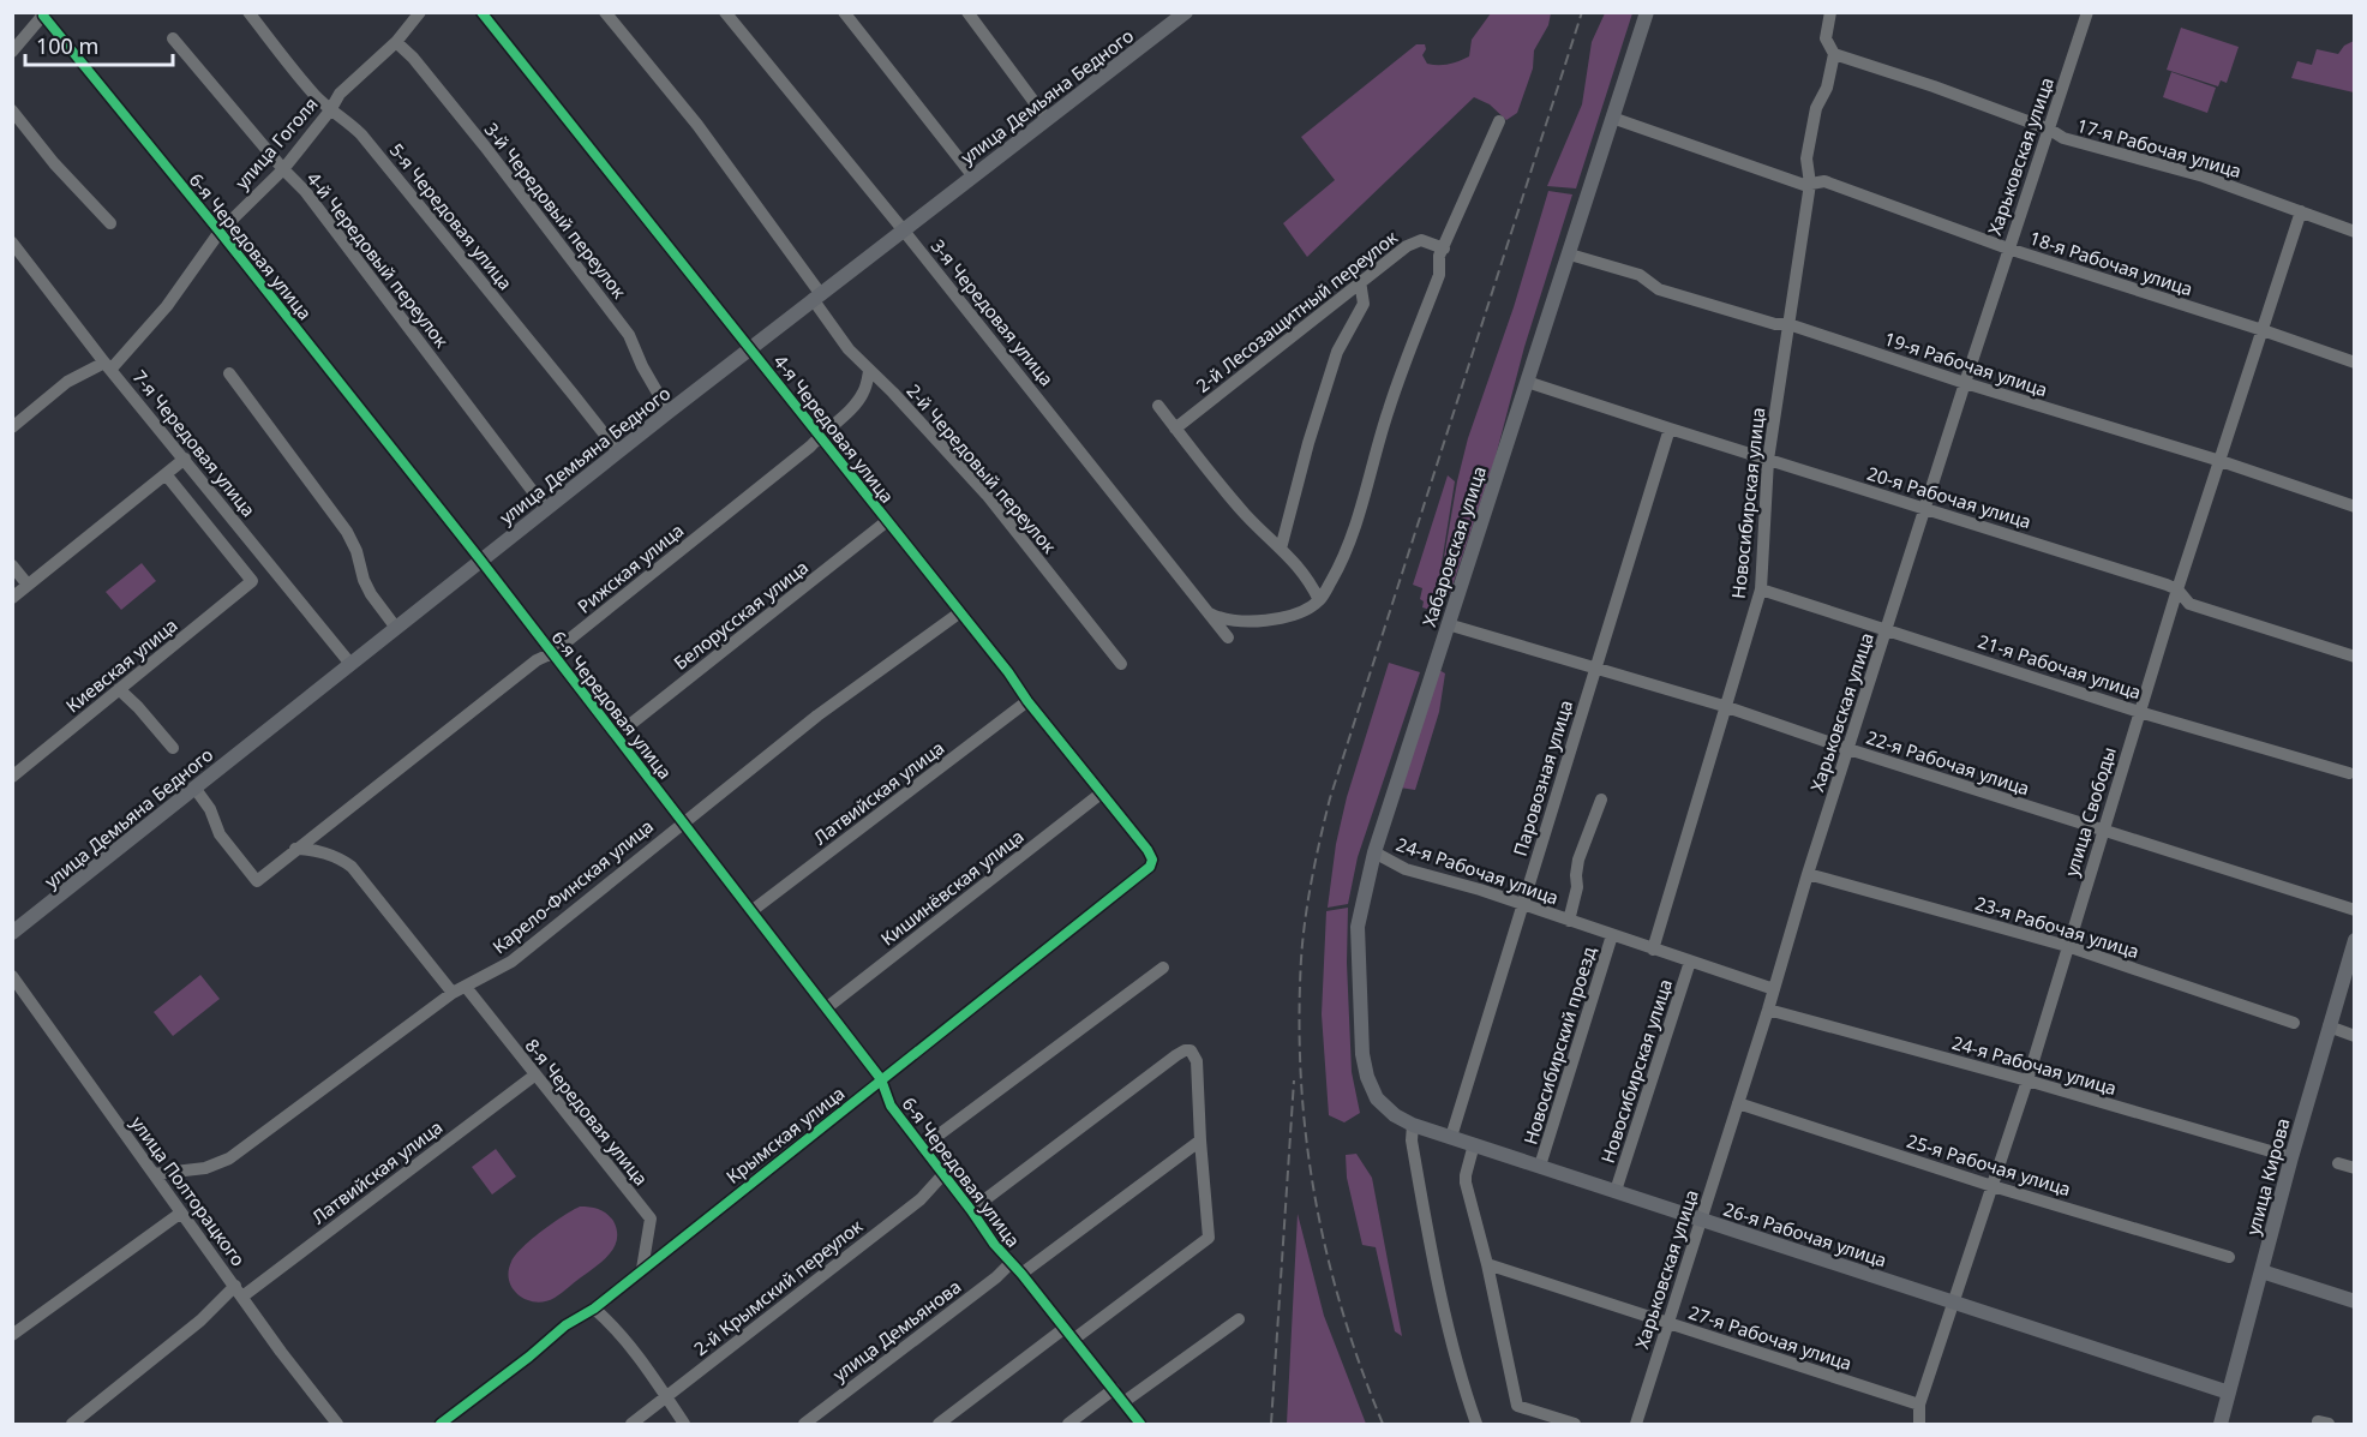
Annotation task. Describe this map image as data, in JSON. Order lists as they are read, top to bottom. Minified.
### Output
{"streets":{"main road":["улица Демьяна Бедного","Хабаровская улица","улица Кирова","26-я Рабочая улица"],"street":["улица Гоголя","17-я Рабочая улица","Харьковская улица","3-й Чередовый переулок","5-я Чередовая улица","6-я Чередовая улица","4-й Чередовый переулок","18-я Рабочая улица","2-й Лесозащитный переулок","3-я Чередовая улица","19-я Рабочая улица","4-я Чередовая улица","7-я Чередовая улица","2-й Чередовый переулок","20-я Рабочая улица","Новосибирская улица","Рижская улица","Белорусская улица","Киевская улица","21-я Рабочая улица","22-я Рабочая улица","Паровозная улица","Латвийская улица","улица Свободы","24-я Рабочая улица","Карело-Финская улица","Кишинёвская улица","23-я Рабочая улица","Новосибирский проезд","8-я Чередовая улица","Крымская улица","25-я Рабочая улица","улица Полторацкого","2-й Крымский переулок","улица Демьянова","27-я Рабочая улица"]},"crossings":[["улица Демьяна Бедного","3-й Чередовый переулок"],["улица Демьяна Бедного","5-я Чередовая улица"],["улица Демьяна Бедного","6-я Чередовая улица"],["улица Демьяна Бедного","4-й Чередовый переулок"],["улица Демьяна Бедного","3-я Чередовая улица"],["улица Демьяна Бедного","4-я Чередовая улица"],["улица Демьяна Бедного","7-я Чередовая улица"],["улица Демьяна Бедного","2-й Чередовый переулок"],["улица Демьяна Бедного","Рижская улица"],["улица Гоголя","3-й Чередовый переулок"],["улица Гоголя","5-я Чередовая улица"],["улица Гоголя","6-я Чередовая улица"],["улица Гоголя","4-й Чередовый переулок"],["улица Гоголя","7-я Чередовая улица"],["17-я Рабочая улица","Харьковская улица"],["17-я Рабочая улица","Новосибирская улица"],["17-я Рабочая улица","улица Свободы"],["Харьковская улица","18-я Рабочая улица"],["Харьковская улица","19-я Рабочая улица"],["Харьковская улица","20-я Рабочая улица"],["Харьковская улица","21-я Рабочая улица"],["Харьковская улица","22-я Рабочая улица"],["Харьковская улица","24-я Рабочая улица"],["Харьковская улица","23-я Рабочая улица"],["Харьковская улица","25-я Рабочая улица"],["Харьковская улица","26-я Рабочая улица"],["Харьковская улица","27-я Рабочая улица"],["6-я Чередовая улица","Рижская улица"],["6-я Чередовая улица","Белорусская улица"],["6-я Чередовая улица","Латвийская улица"],["6-я Чередовая улица","Карело-Финская улица"],["6-я Чередовая улица","Кишинёвская улица"],["6-я Чередовая улица","Крымская улица"],["6-я Чередовая улица","2-й Крымский переулок"],["6-я Чередовая улица","улица Демьянова"],["18-я Рабочая улица","Новосибирская улица"],["18-я Рабочая улица","Хабаровская улица"],["18-я Рабочая улица","улица Свободы"],["19-я Рабочая улица","Новосибирская улица"],["19-я Рабочая улица","Хабаровская улица"],["19-я Рабочая улица","улица Свободы"],["4-я Чередовая улица","Рижская улица"],["4-я Чередовая улица","Белорусская улица"],["4-я Чередовая улица","Латвийская улица"],["4-я Чередовая улица","Карело-Финская улица"],["4-я Чередовая улица","Кишинёвская улица"],["4-я Чередовая улица","Крымская улица"],["2-й Чередовый переулок","Рижская улица"],["20-я Рабочая улица","Новосибирская улица"],["20-я Рабочая улица","Хабаровская улица"],["20-я Рабочая улица","Паровозная улица"],["20-я Рабочая улица","улица Свободы"],["Новосибирская улица","21-я Рабочая улица"],["Новосибирская улица","22-я Рабочая улица"],["Новосибирская улица","24-я Рабочая улица"],["Новосибирская улица","26-я Рабочая улица"],["Хабаровская улица","22-я Рабочая улица"],["Хабаровская улица","24-я Рабочая улица"],["Хабаровская улица","26-я Рабочая улица"],["21-я Рабочая улица","улица Свободы"],["22-я Рабочая улица","Паровозная улица"],["22-я Рабочая улица","улица Свободы"],["Паровозная улица","24-я Рабочая улица"],["Паровозная улица","26-я Рабочая улица"],["Латвийская улица","8-я Чередовая улица"],["Латвийская улица","улица Полторацкого"],["улица Свободы","24-я Рабочая улица"],["улица Свободы","23-я Рабочая улица"],["улица Свободы","25-я Рабочая улица"],["улица Свободы","26-я Рабочая улица"],["улица Свободы","27-я Рабочая улица"],["24-я Рабочая улица","Новосибирский проезд"],["24-я Рабочая улица","улица Кирова"],["Карело-Финская улица","8-я Чередовая улица"],["Карело-Финская улица","улица Полторацкого"],["Новосибирский проезд","26-я Рабочая улица"],["8-я Чередовая улица","Крымская улица"],["улица Кирова","26-я Рабочая улица"]],"scale_bar":"100 m"}
